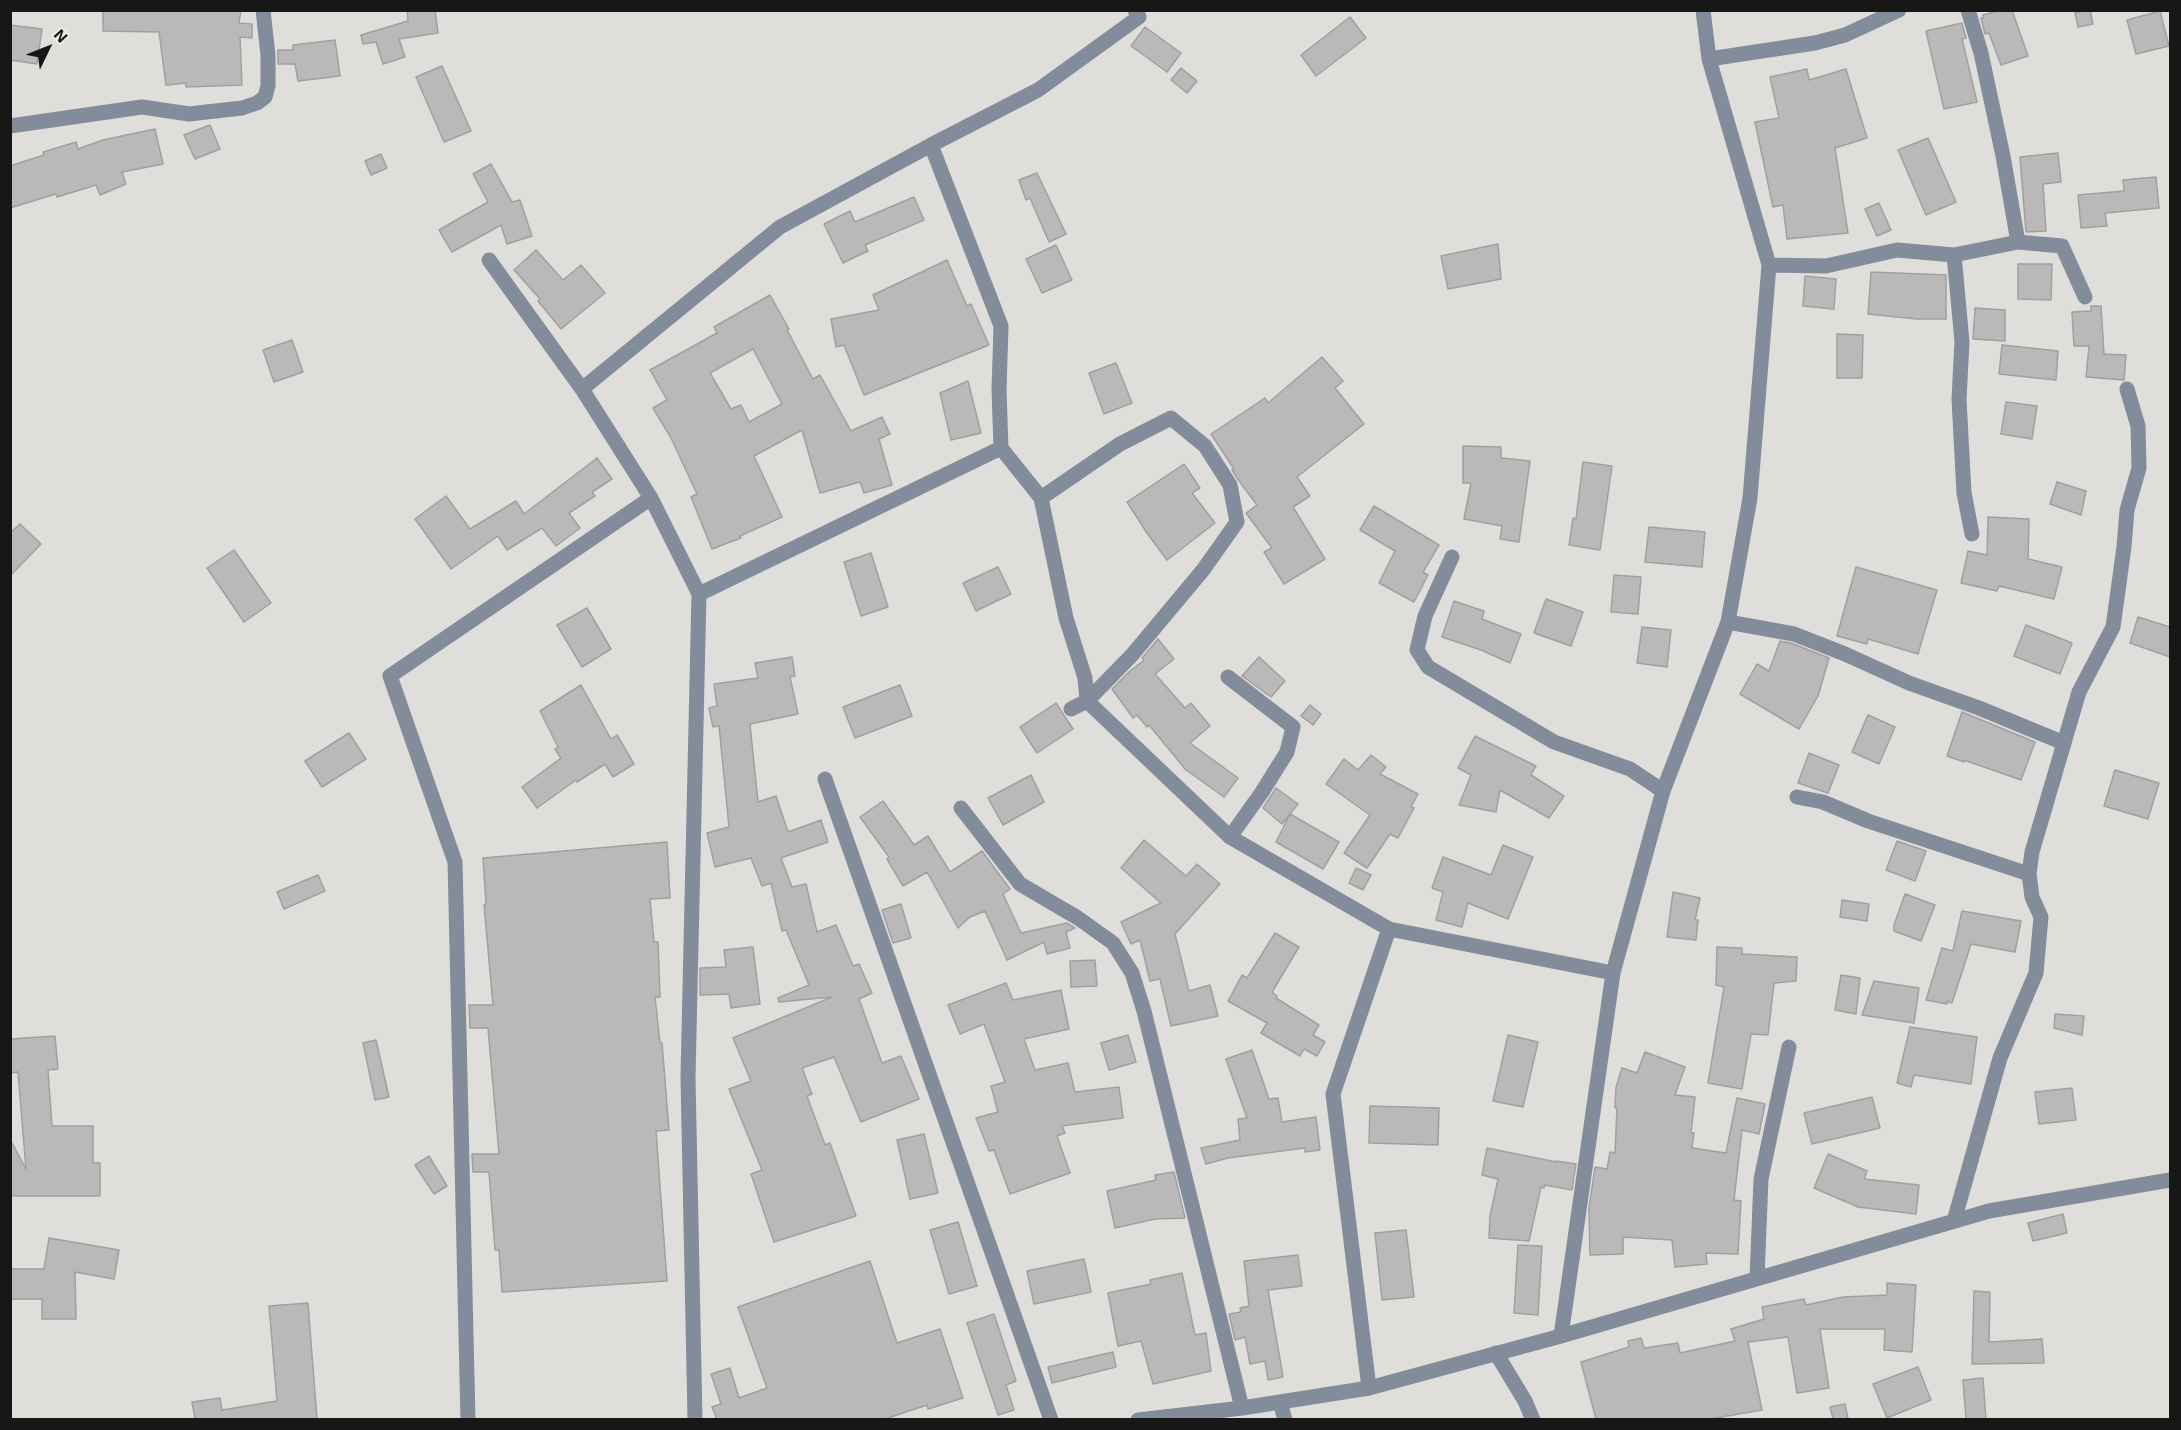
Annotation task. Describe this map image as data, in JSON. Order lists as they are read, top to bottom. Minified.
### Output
{"north":"top right"}
